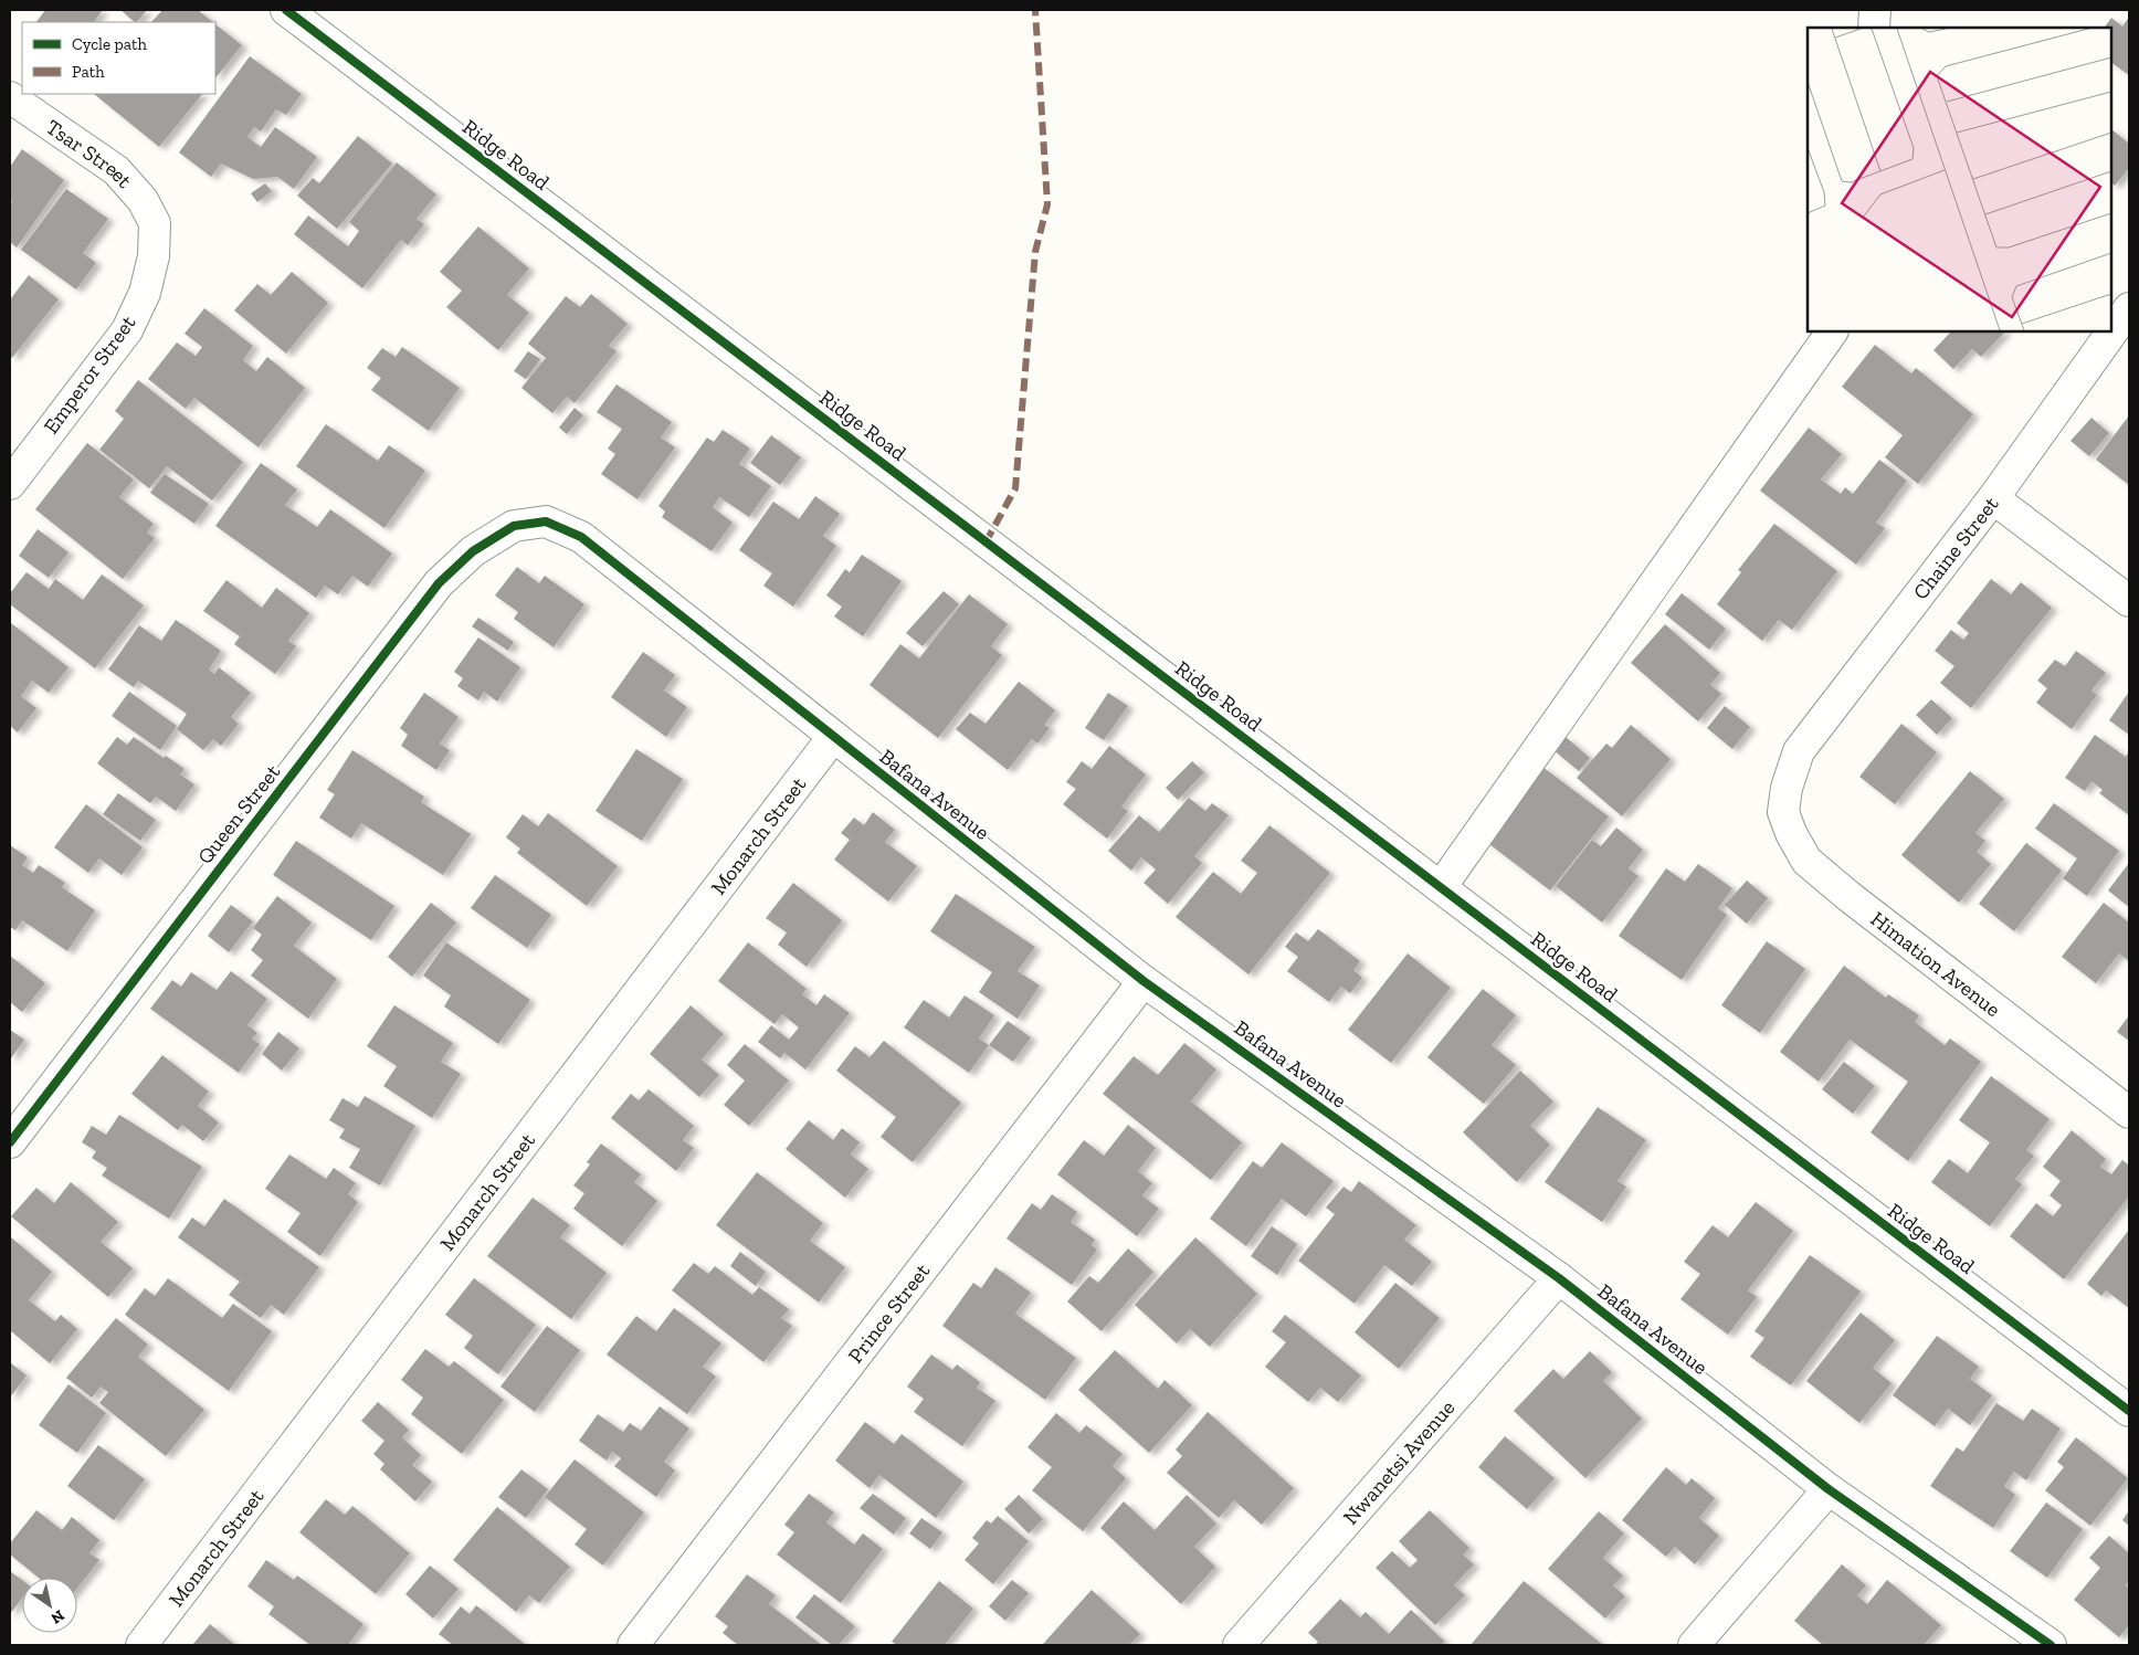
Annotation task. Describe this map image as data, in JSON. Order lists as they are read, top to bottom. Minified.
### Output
{"streets":{"street":["Tsar Street","Ridge Road","Emperor Street","Chaine Street","Bafana Avenue","Queen Street","Monarch Street","Himation Avenue","Prince Street","Nwanetsi Avenue"]},"crossings":[["Tsar Street","Emperor Street"],["Chaine Street","Himation Avenue"],["Bafana Avenue","Queen Street"],["Bafana Avenue","Monarch Street"],["Bafana Avenue","Prince Street"],["Bafana Avenue","Nwanetsi Avenue"]],"legend":["Cycle path","Path"],"north":"bottom right"}
